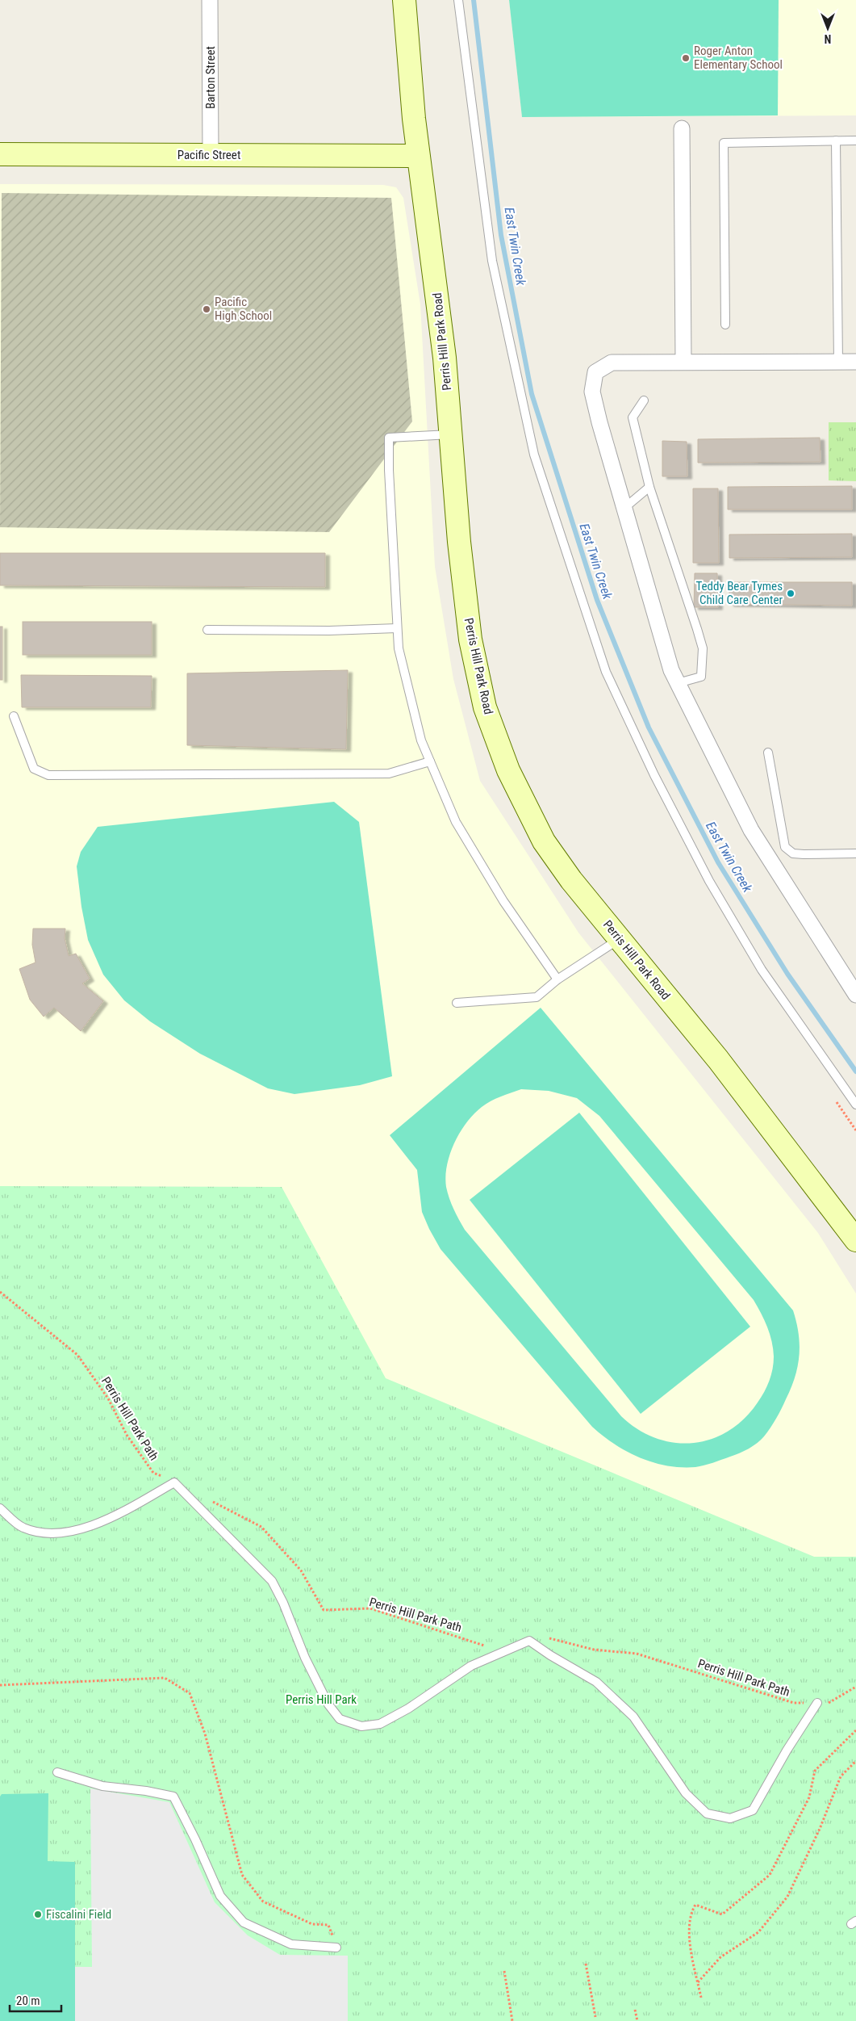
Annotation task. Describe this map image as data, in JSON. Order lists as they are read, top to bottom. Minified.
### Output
{"streets":{"street":["Barton Street","Pacific Street","Perris Hill Park Road"],"path":["Perris Hill Park Path"]},"crossings":[["Barton Street","Pacific Street"],["Pacific Street","Perris Hill Park Road"]],"water":["East Twin Creek"],"parks":["Perris Hill Park"],"places":["Roger Anton Elementary School","Pacific High School","Teddy Bear Tymes Child Care Center","Fiscalini Field"],"scale_bar":"20 m","north":"bottom"}
